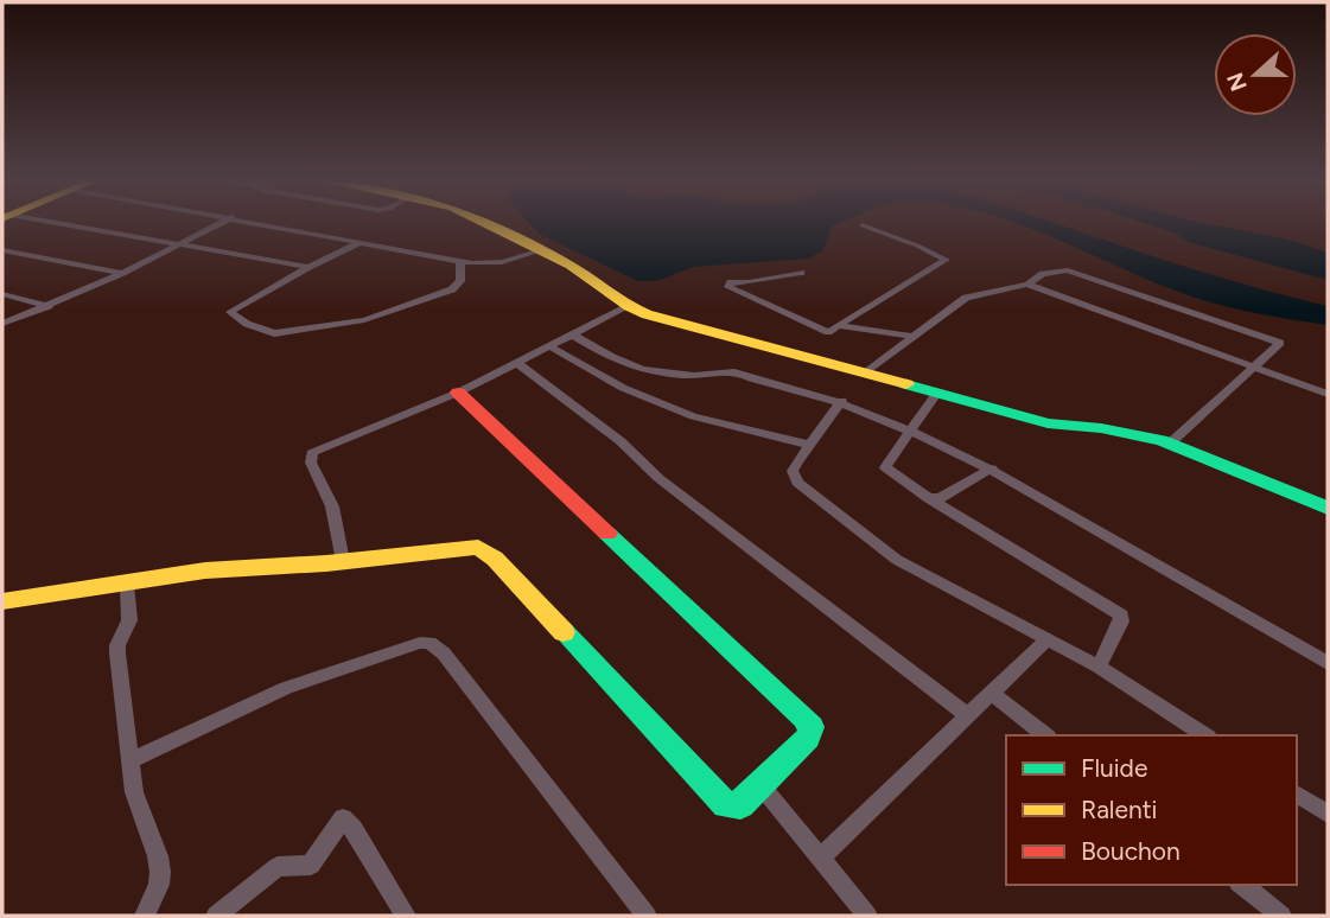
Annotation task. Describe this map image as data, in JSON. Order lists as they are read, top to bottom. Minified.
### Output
{"legend":["Fluide","Ralenti","Bouchon"],"north":"left"}
